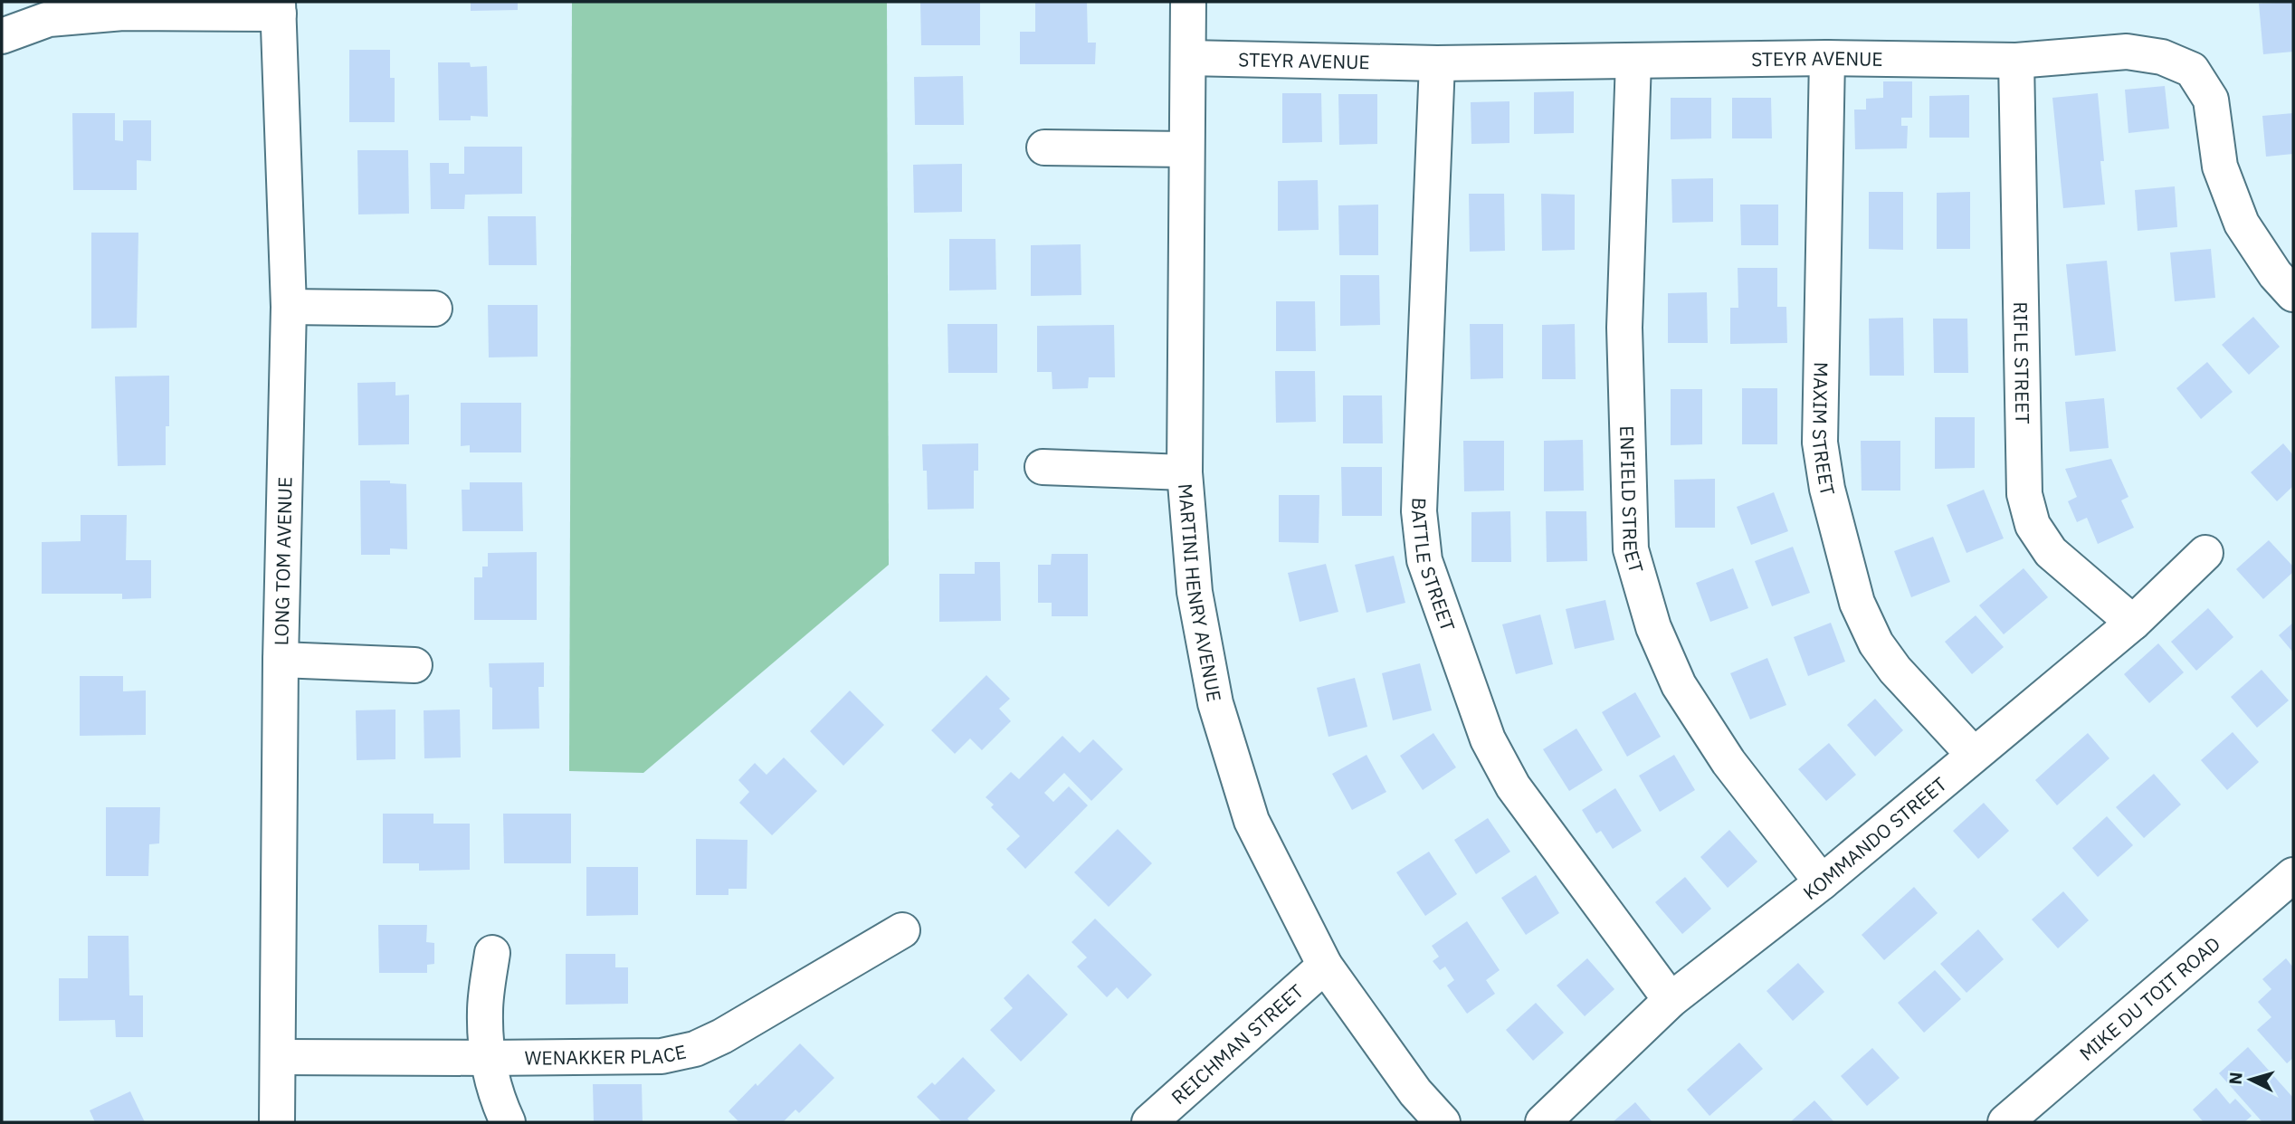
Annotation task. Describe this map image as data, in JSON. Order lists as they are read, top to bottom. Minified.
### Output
{"streets":{"street":["STEYR AVENUE","RIFLE STREET","MAXIM STREET","ENFIELD STREET","LONG TOM AVENUE","BATTLE STREET","MARTINI HENRY AVENUE","KOMMANDO STREET","MIKE DU TOIT ROAD","REICHMAN STREET","WENAKKER PLACE"]},"crossings":[["STEYR AVENUE","RIFLE STREET"],["STEYR AVENUE","MAXIM STREET"],["STEYR AVENUE","ENFIELD STREET"],["STEYR AVENUE","BATTLE STREET"],["STEYR AVENUE","MARTINI HENRY AVENUE"],["RIFLE STREET","KOMMANDO STREET"],["MAXIM STREET","KOMMANDO STREET"],["ENFIELD STREET","KOMMANDO STREET"],["LONG TOM AVENUE","WENAKKER PLACE"],["BATTLE STREET","KOMMANDO STREET"],["MARTINI HENRY AVENUE","REICHMAN STREET"]],"north":"left"}
